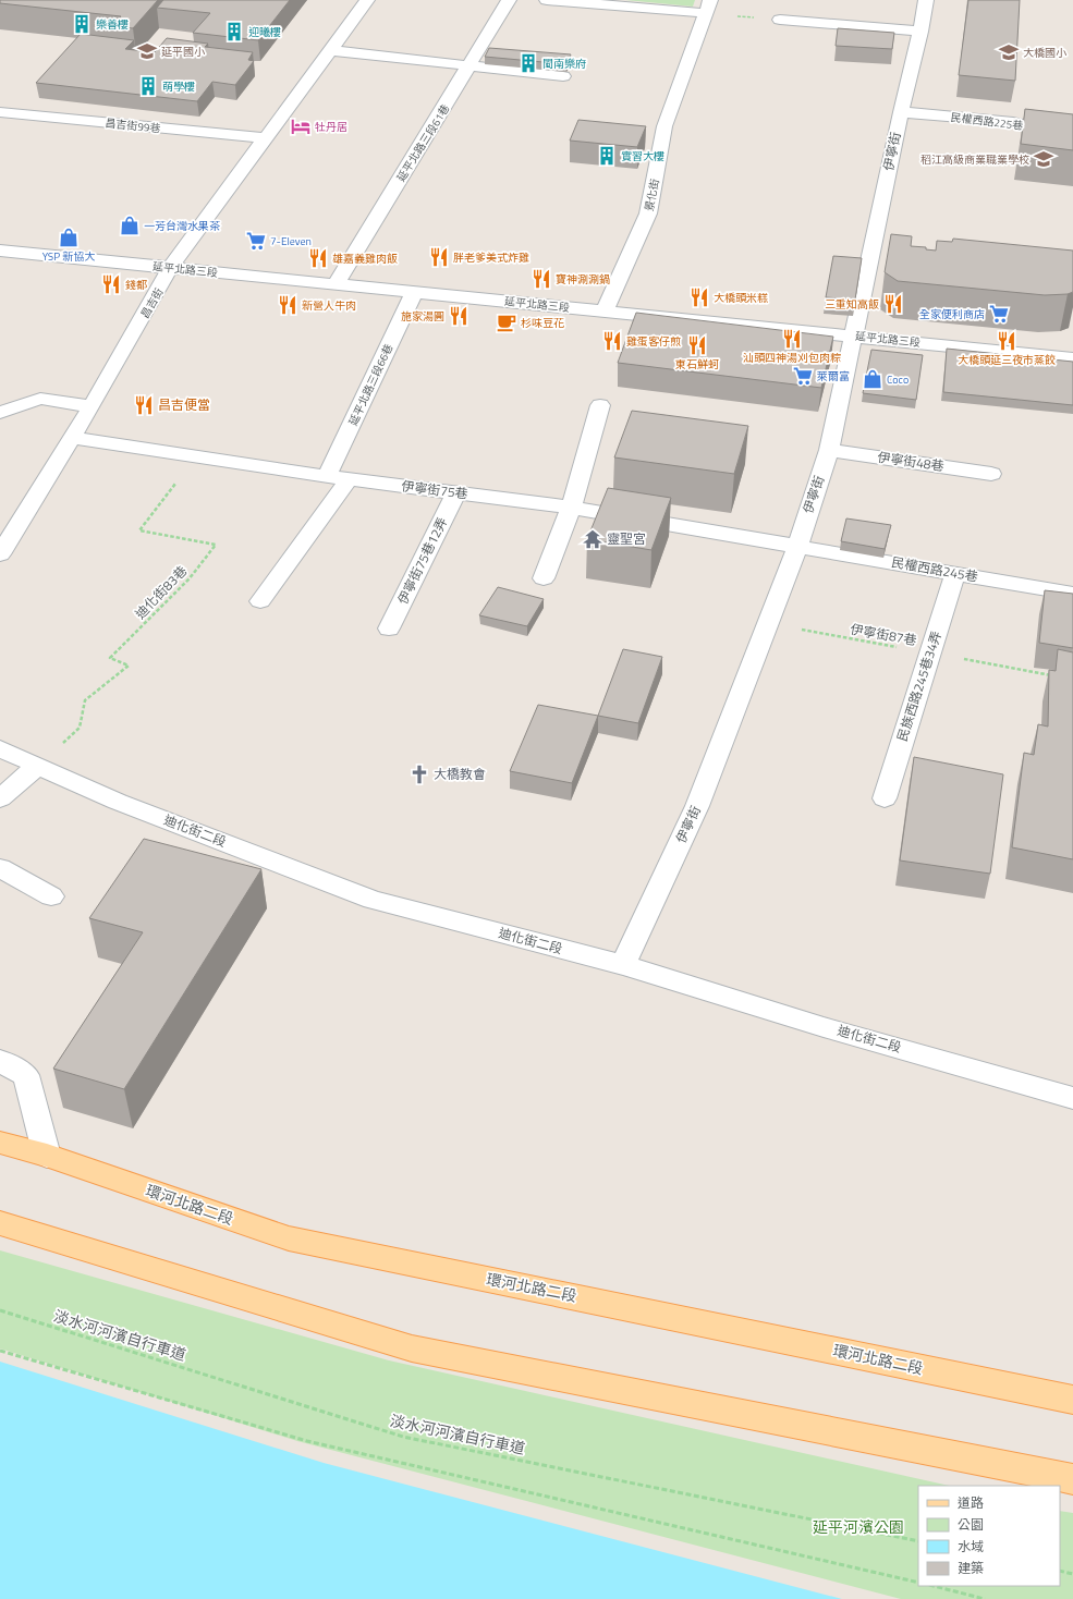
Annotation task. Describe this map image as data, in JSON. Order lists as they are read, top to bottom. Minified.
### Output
{"streets":{"main road":["環河北路二段"],"street":["民權西路225巷","昌吉街99巷","延平北路三段61巷","伊寧街","景化街","延平北路三段","昌吉街","延平北路三段66巷","伊寧街48巷","伊寧街75巷","伊寧街75巷12弄","民權西路245巷","民族西路245巷34弄","迪化街二段"],"path":["迪化街83巷","伊寧街87巷","淡水河河濱自行車道"]},"crossings":[["民權西路225巷","伊寧街"],["昌吉街99巷","昌吉街"],["延平北路三段61巷","延平北路三段"],["伊寧街","延平北路三段"],["伊寧街","伊寧街48巷"],["伊寧街","伊寧街75巷"],["伊寧街","民權西路245巷"],["伊寧街","伊寧街87巷"],["伊寧街","迪化街二段"],["景化街","延平北路三段"],["延平北路三段","昌吉街"],["延平北路三段","延平北路三段66巷"],["昌吉街","伊寧街75巷"],["延平北路三段66巷","伊寧街75巷"],["伊寧街75巷","伊寧街75巷12弄"],["伊寧街75巷","民權西路245巷"],["伊寧街75巷","迪化街83巷"],["民權西路245巷","民族西路245巷34弄"],["迪化街83巷","迪化街二段"],["伊寧街87巷","民族西路245巷34弄"]],"parks":["延平河濱公園"],"places":{"building":["樂善樓","迎曦樓","閩南樂府","萌學樓","實習大樓"],"school or university":["延平國小","大橋國小","稻江高級商業職業學校"],"hotel":["牡丹居"],"shop":["一芳台灣水果茶","YSP 新協大","Coco"],"supermarket":["7-Eleven","全家便利商店","萊爾富"],"restaurant":["胖老爹美式炸雞","雄嘉義雞肉飯","寶神涮涮鍋","錢都","大橋頭米糕","三重知高飯","新營人牛肉","施家湯圓","汕頭四神湯刈包肉粽","雞蛋客仔煎","大橋頭延三夜市蒸餃","東石鮮蚵","昌吉便當"],"cafe":["杉味豆花"],"temple":["靈聖宮"],"church":["大橋教會"]},"legend":["道路","公園","水域","建築"]}
